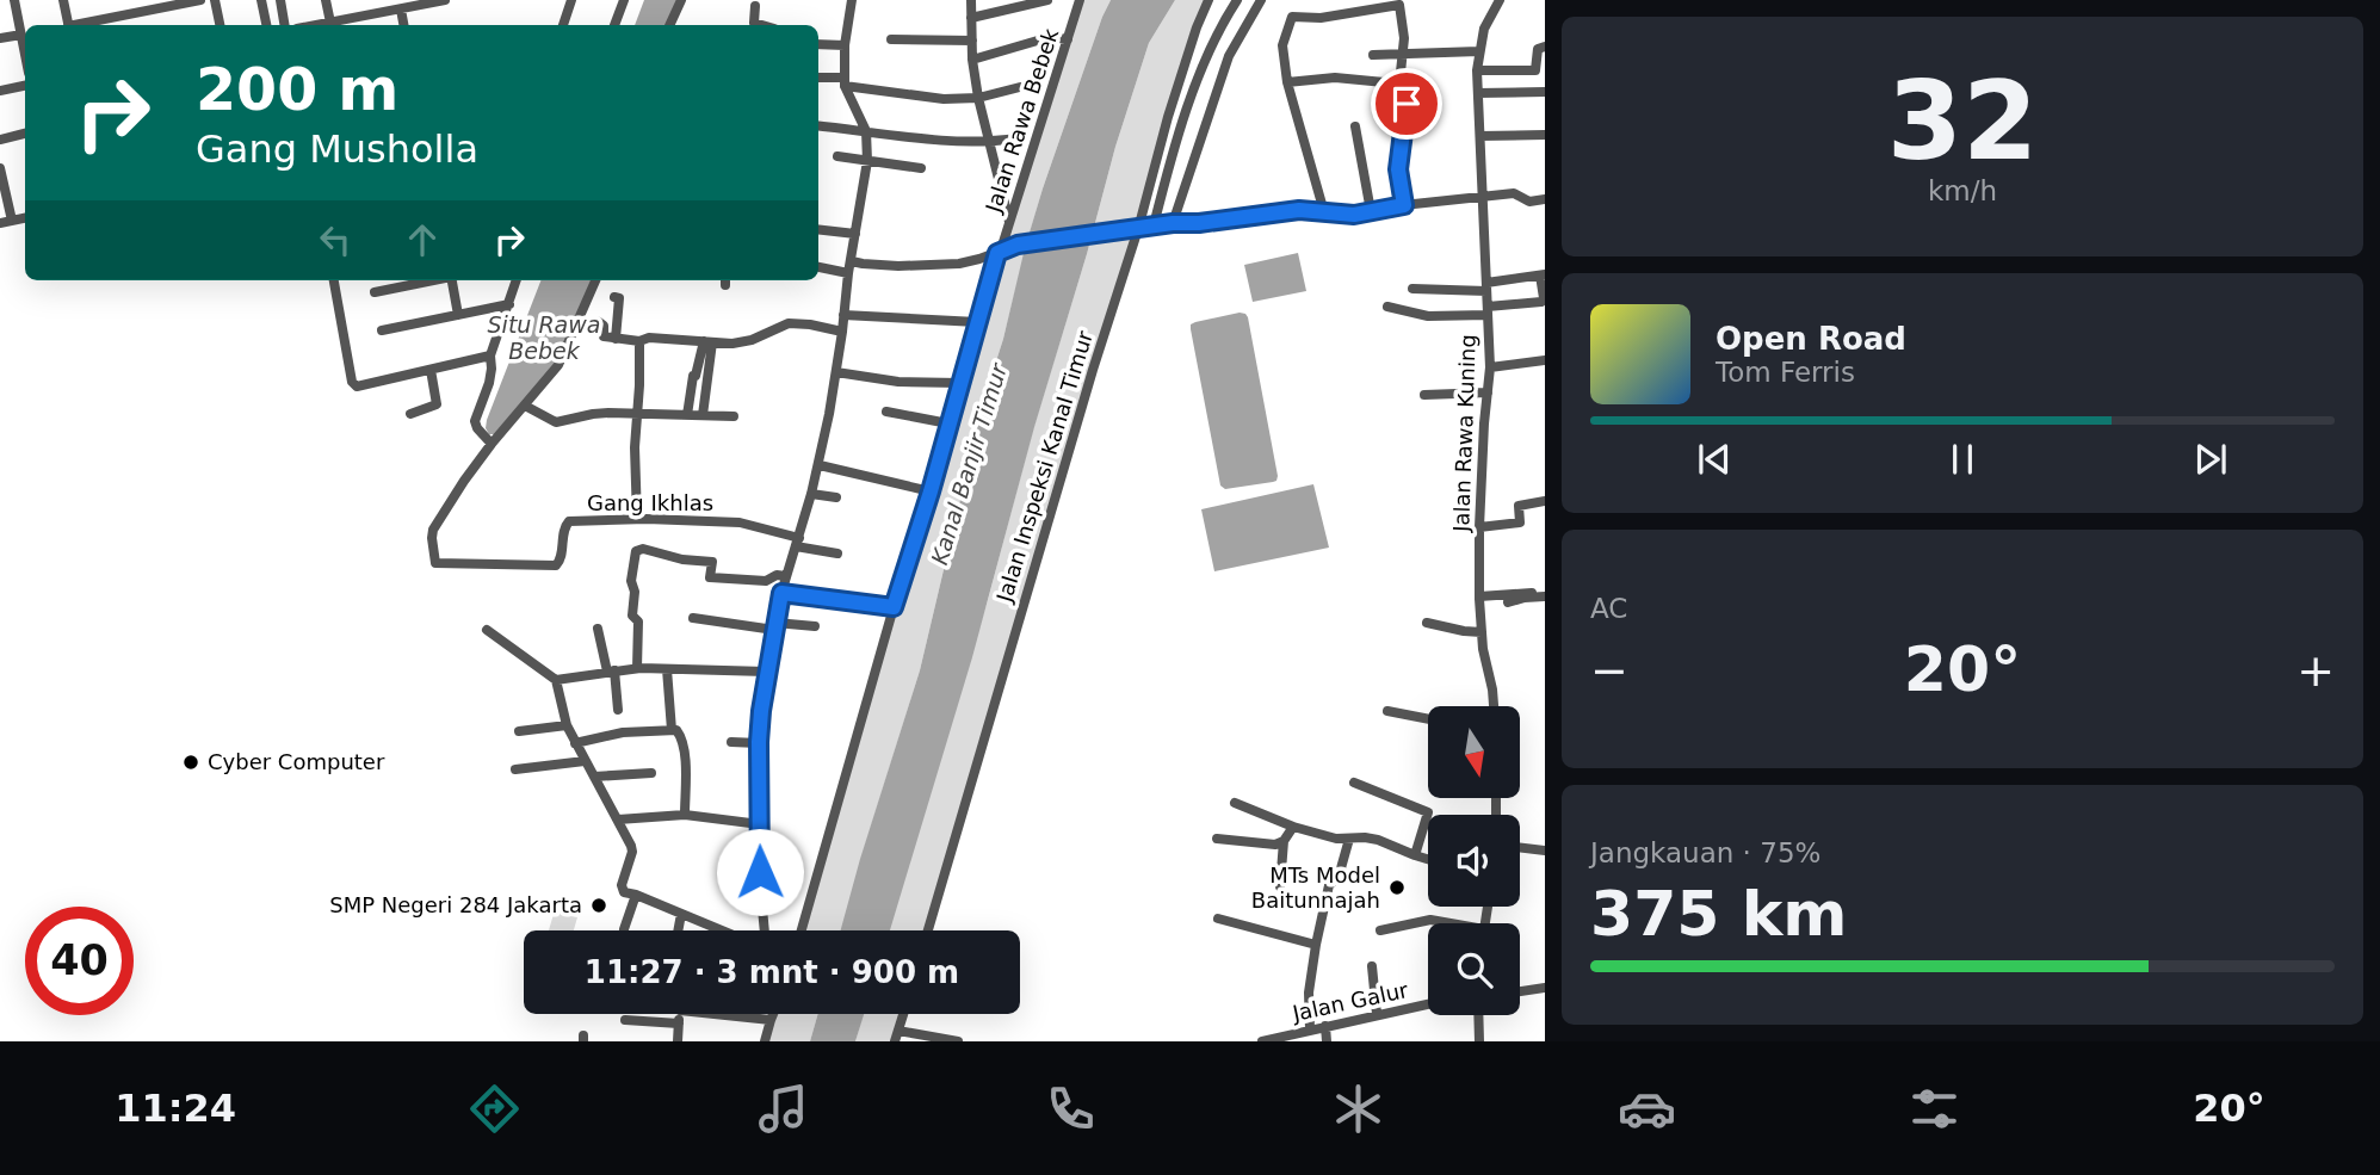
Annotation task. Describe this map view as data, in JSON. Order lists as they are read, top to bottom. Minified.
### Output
{"streets":{"street":["Jalan Rawa Bebek","Jalan Rawa Kuning","Jalan Inspeksi Kanal Timur","Gang Ikhlas","Jalan Galur"]},"water":["Situ Rawa Bebek","Kanal Banjir Timur"],"places":["Cyber Computer","MTs Model Baitunnajah","SMP Negeri 284 Jakarta"],"north":"bottom","page":{"tile":[["32","km/h"],"AC",["Jangkauan · 75%","375 km"]],"turn":["200 m","Gang Musholla"],"song":["Open Road","Tom Ferris"],"heat":["−","20°","+"],"limit":"40","trip":"11:27 · 3 mnt · 900 m","tabs":["11:24","20°"]}}
